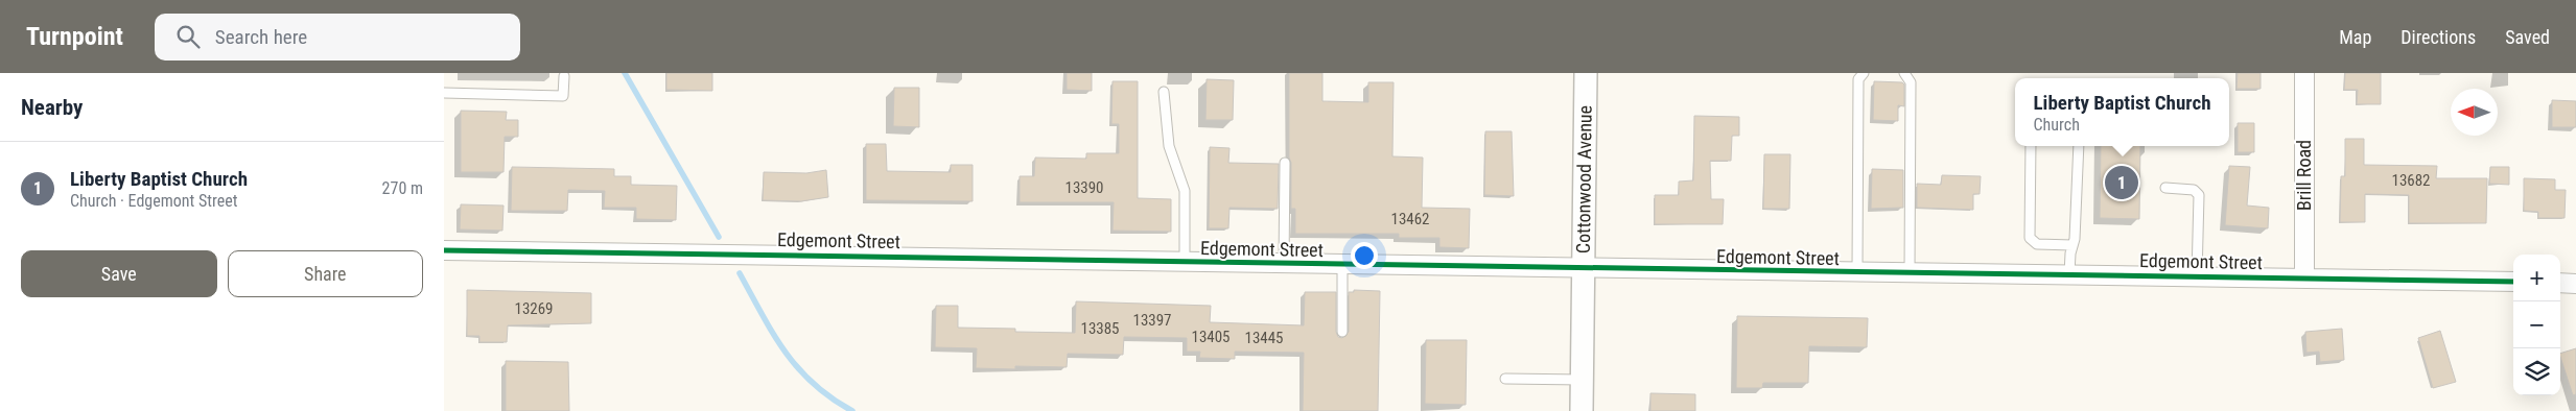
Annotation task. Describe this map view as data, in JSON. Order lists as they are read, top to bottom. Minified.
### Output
{"streets":{"street":["Brill Road","Cottonwood Avenue","Edgemont Street"]},"crossings":[["Brill Road","Edgemont Street"],["Cottonwood Avenue","Edgemont Street"]],"house_numbers":["13682","13390","13462","13269","13397","13385","13405","13445"],"north":"left","page":{"header":"Turnpoint","search":"Search here","nav":["Map","Directions","Saved"],"heading":"Nearby","popup":["Liberty Baptist Church","Church"],"list":[{"mark":"1","name":"Liberty Baptist Church","note":"Church · Edgemont Street","value":"270 m"}],"pins":"1","buttons":["Save","Share"],"map_buttons":["+","−"]}}
